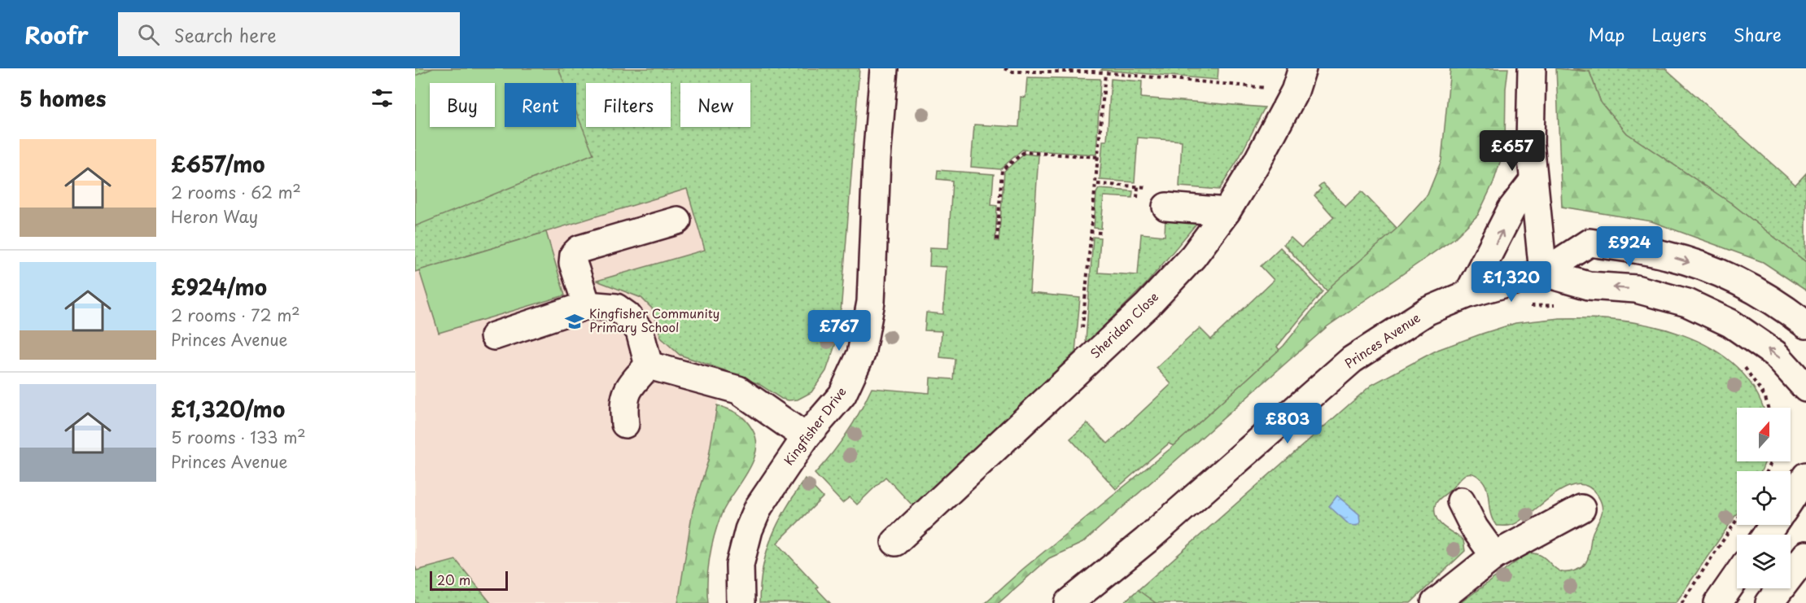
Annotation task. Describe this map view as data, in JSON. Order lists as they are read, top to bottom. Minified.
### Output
{"streets":{"street":["Sheridan Close","Princes Avenue","Kingfisher Drive"]},"places":{"school or university":["Kingfisher Community Primary School"]},"scale_bar":"20 m","north":"top","page":{"header":"Roofr","search":"Search here","nav":["Map","Layers","Share"],"heading":"5 homes","chip":["Buy","Rent","Filters","New"],"list":[{"name":"£657/mo","note":"2 rooms · 62 m² · Heron Way"},{"name":"£924/mo","note":"2 rooms · 72 m² · Princes Avenue"},{"name":"£1,320/mo","note":"5 rooms · 133 m² · Princes Avenue"}],"price":["£657","£924","£1,320","£767","£803"],"scale":"20 m"}}
